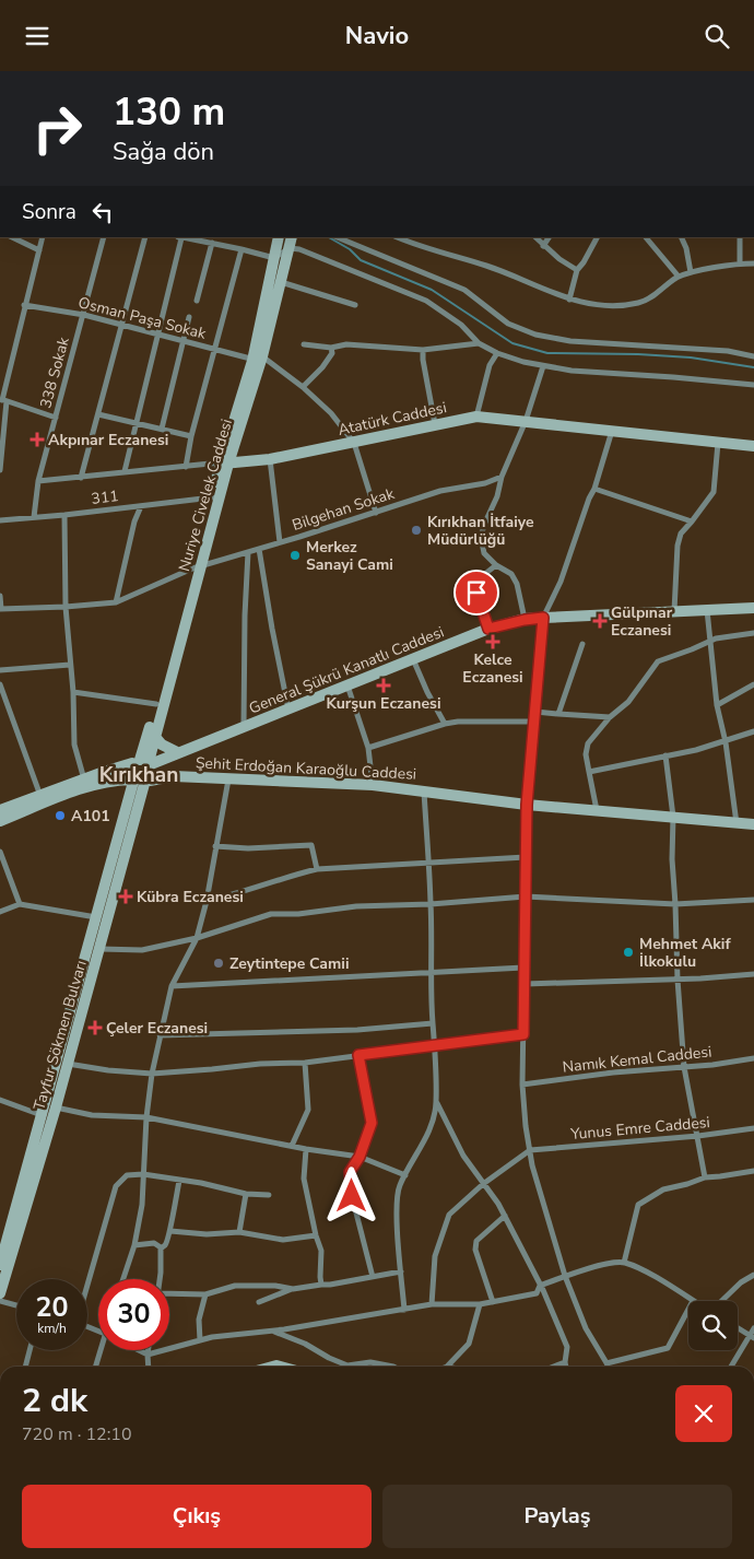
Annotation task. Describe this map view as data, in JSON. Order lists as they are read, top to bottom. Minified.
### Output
{"streets":{"main road":["Atatürk Caddesi","Nuriye Civelek Caddesi","General Şükrü Kanatlı Caddesi","Şehit Erdoğan Karaoğlu Caddesi","Tayfur Sökmen Bulvarı"],"street":["Osman Paşa Sokak","338 Sokak","311","Bilgehan Sokak","Namık Kemal Caddesi","Yunus Emre Caddesi"]},"crossings":[["Osman Paşa Sokak","338 Sokak"],["Osman Paşa Sokak","Atatürk Caddesi"],["Osman Paşa Sokak","Nuriye Civelek Caddesi"],["338 Sokak","Atatürk Caddesi"],["338 Sokak","311"],["Atatürk Caddesi","Nuriye Civelek Caddesi"],["Nuriye Civelek Caddesi","311"],["Nuriye Civelek Caddesi","Bilgehan Sokak"],["Nuriye Civelek Caddesi","General Şükrü Kanatlı Caddesi"],["Nuriye Civelek Caddesi","Şehit Erdoğan Karaoğlu Caddesi"],["Nuriye Civelek Caddesi","Tayfur Sökmen Bulvarı"],["Şehit Erdoğan Karaoğlu Caddesi","Tayfur Sökmen Bulvarı"]],"districts":["Kırıkhan"],"places":{"health":["Akpınar Eczanesi","Gülpınar Eczanesi","Kelce Eczanesi","Kurşun Eczanesi","Kübra Eczanesi","Çeler Eczanesi"],"other":["Kırıkhan İtfaiye Müdürlüğü","Merkez Sanayi Cami","A101","Mehmet Akif İlkokulu","Zeytintepe Camii"]},"page":{"header":"Navio","turn":["130 m","Sağa dön"],"then":"Sonra","speed":"20 km/h","limit":"30","heading":["2 dk","720 m · 12:10"],"buttons":["Çıkış","Paylaş"]}}
